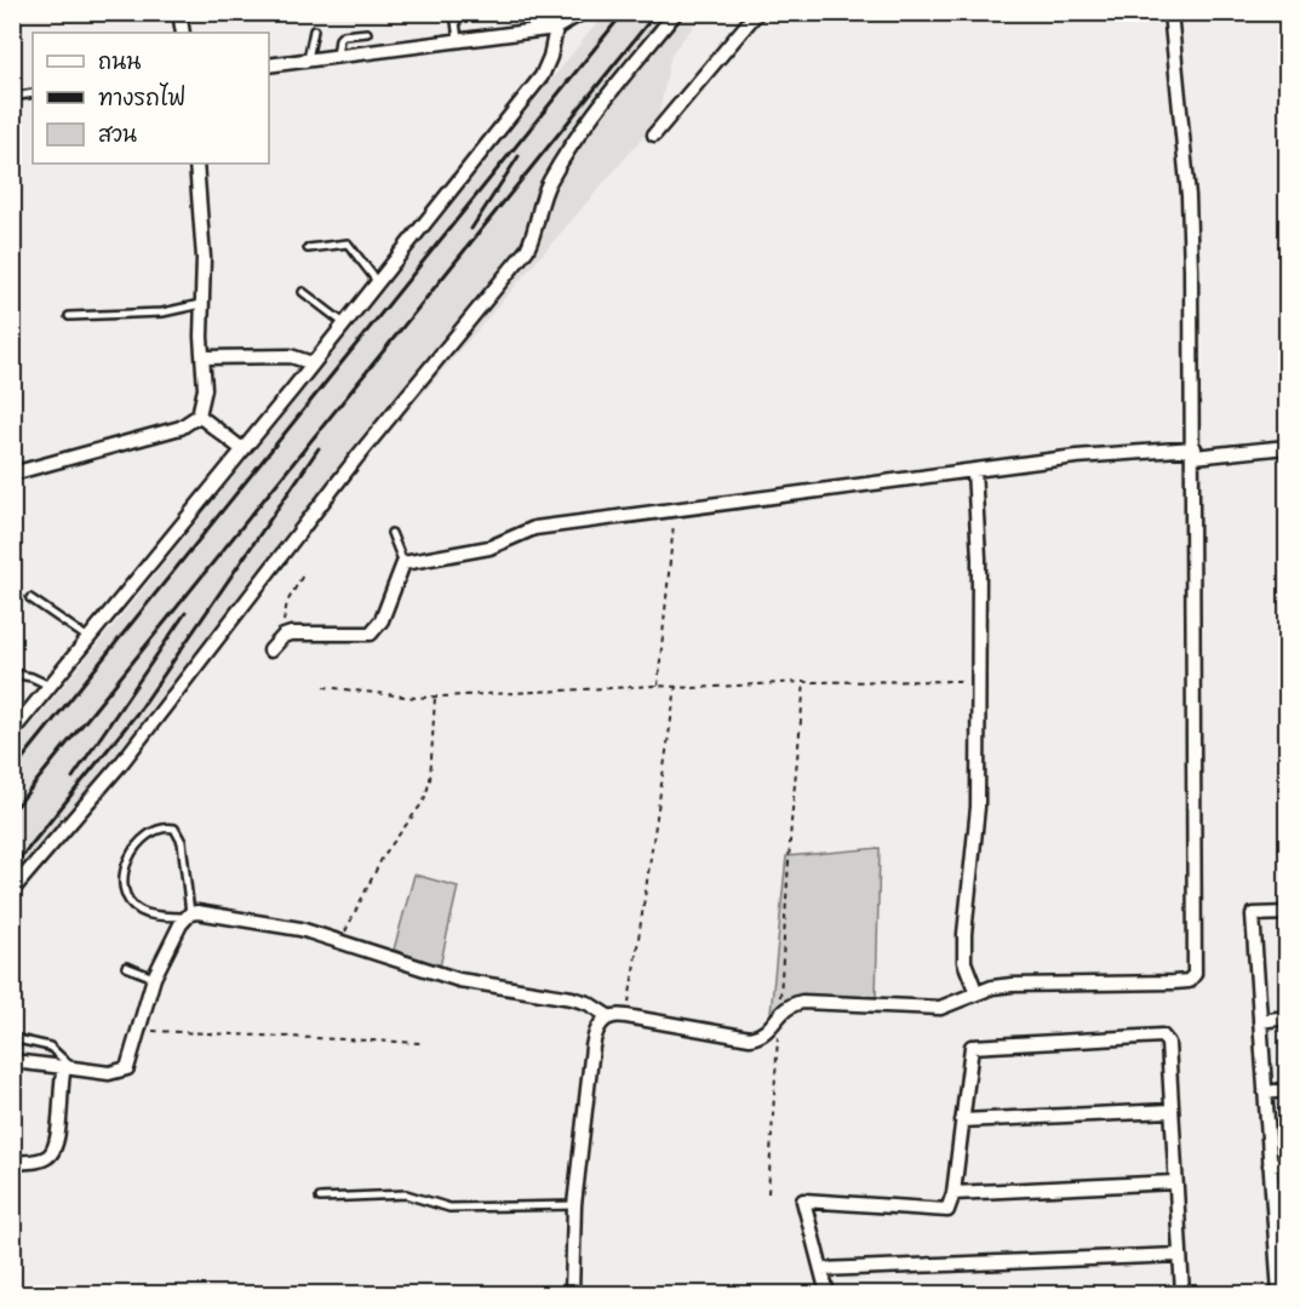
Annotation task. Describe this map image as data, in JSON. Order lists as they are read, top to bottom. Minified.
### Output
{"legend":["ถนน","ทางรถไฟ","สวน"]}
